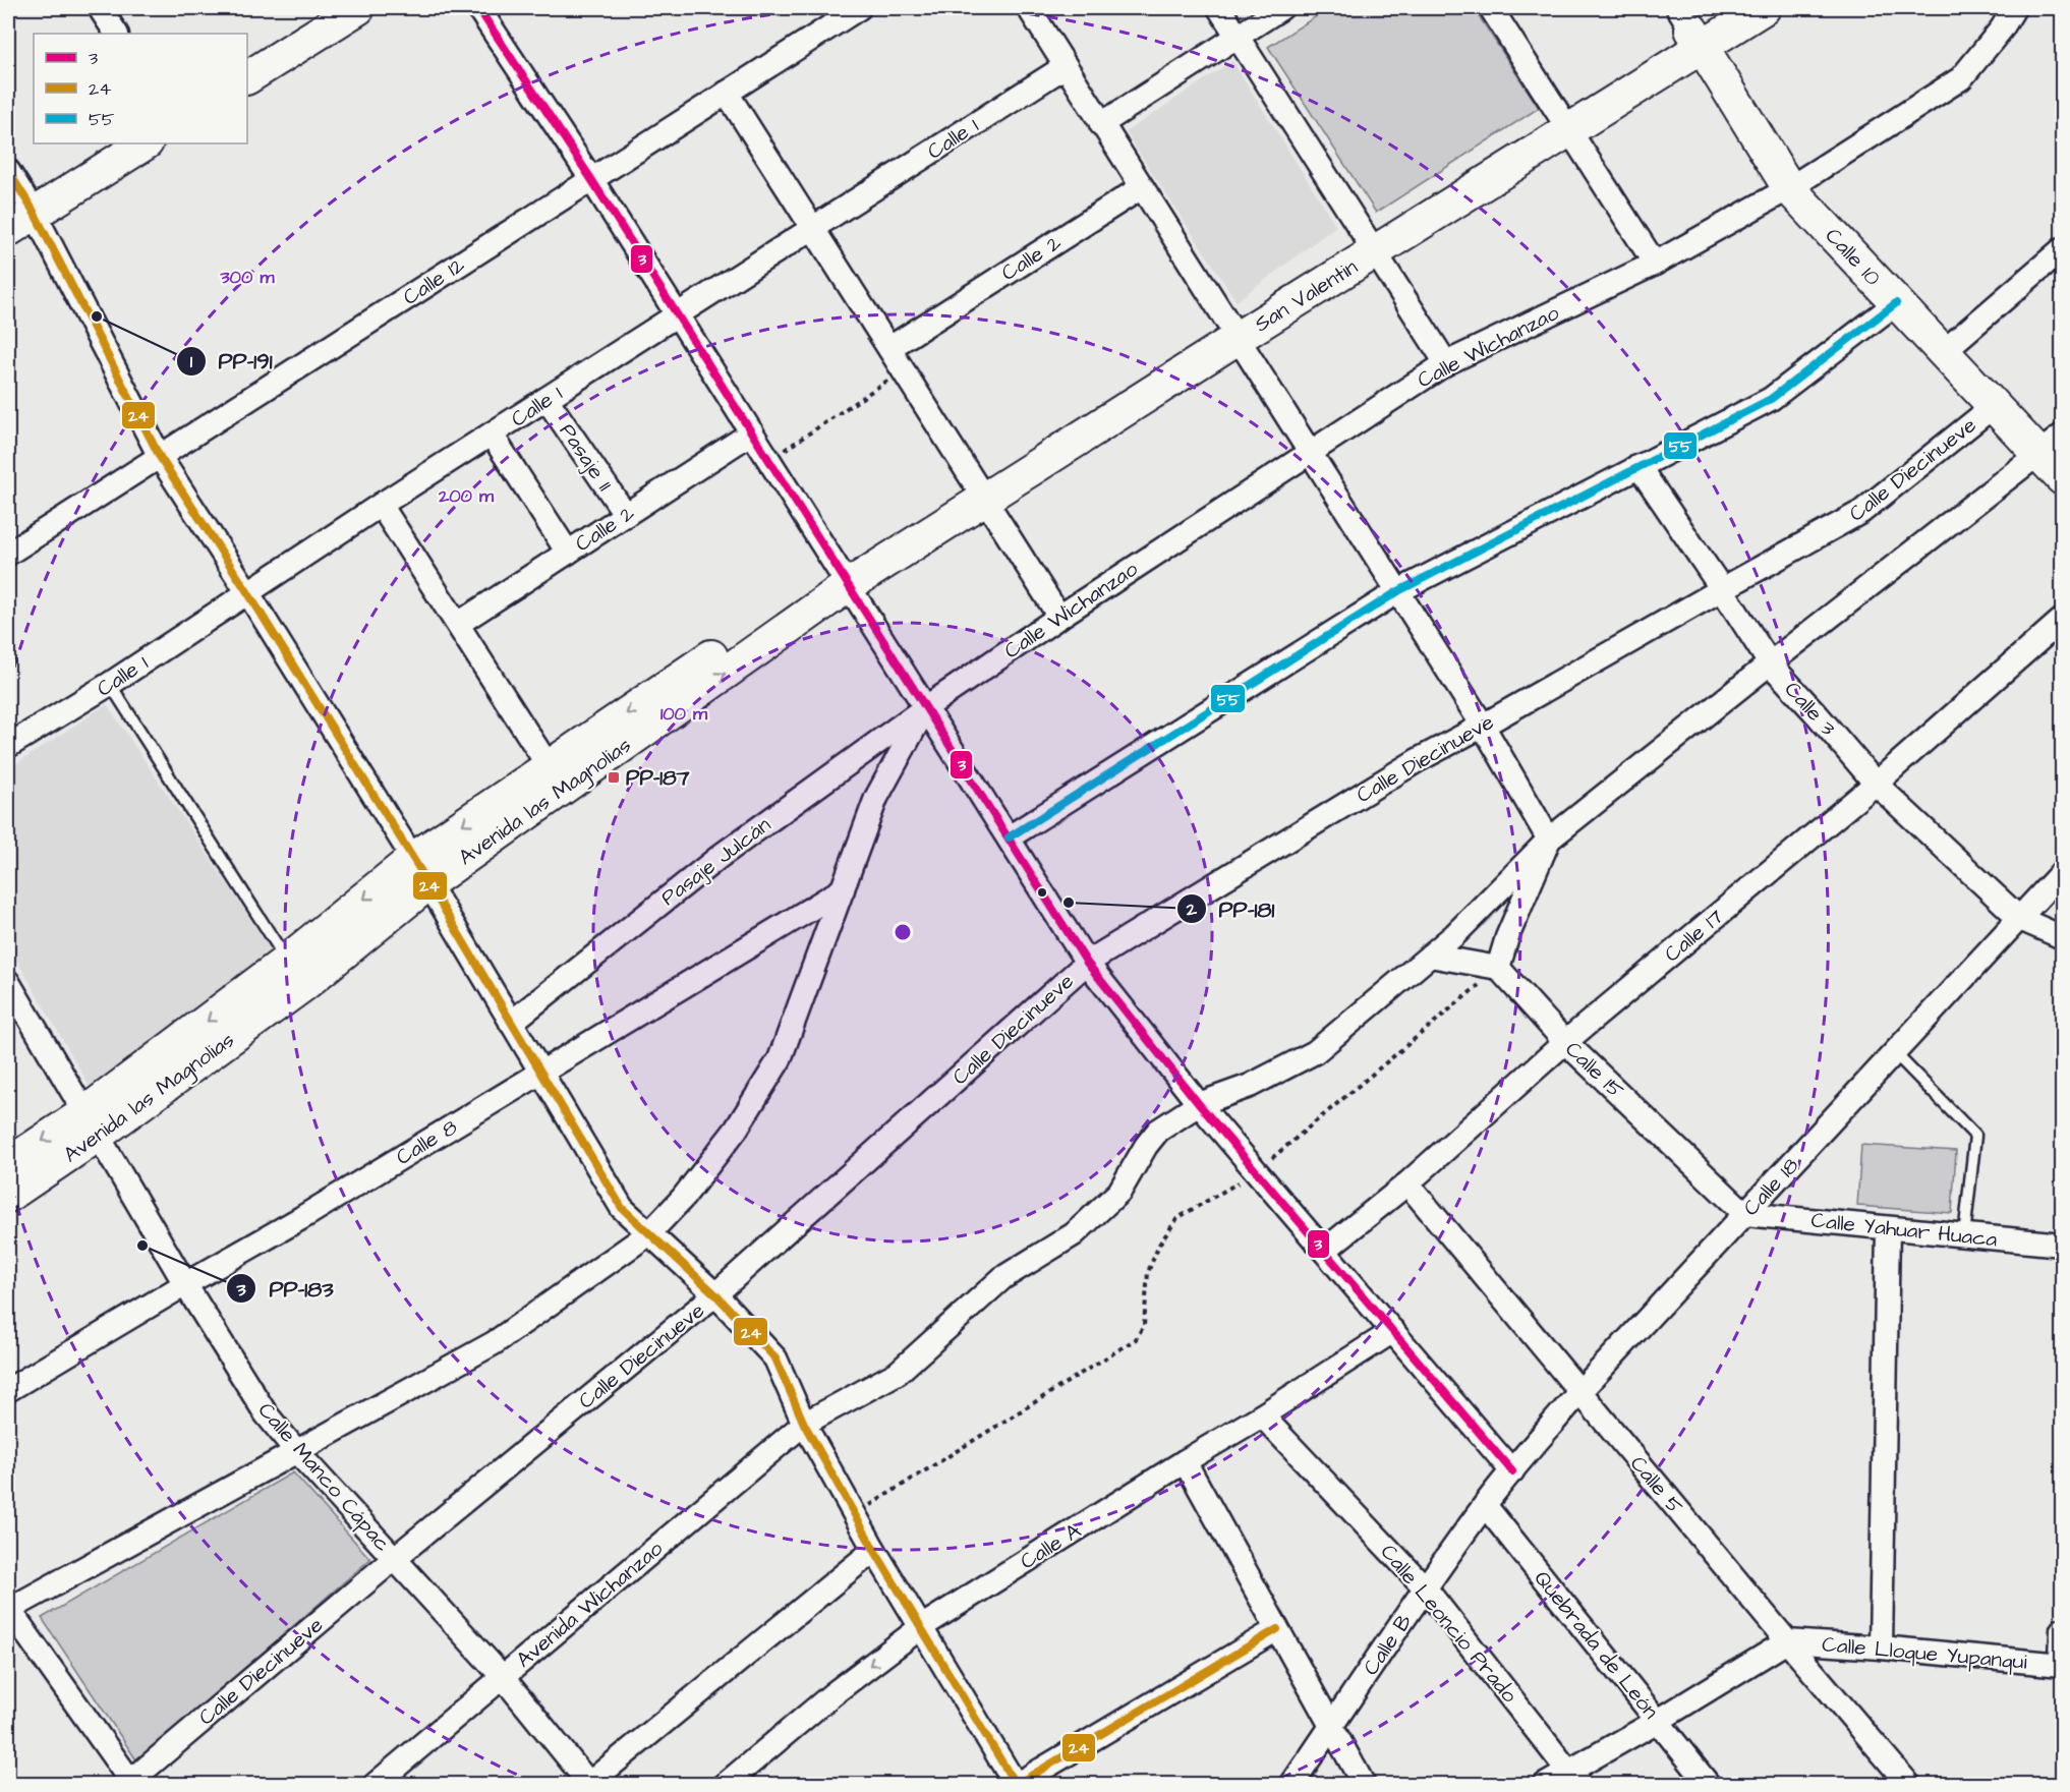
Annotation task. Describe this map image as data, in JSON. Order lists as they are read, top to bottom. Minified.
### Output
{"streets":{"main road":["Calle 10","San Valentin","Avenida las Magnolias"],"street":["Calle 1","Calle 2","Calle 12","Calle Wichanzao","Pasaje 11","Calle Diecinueve","Calle 3","Pasaje Julcán","Calle 17","Calle 15","Calle 8","Calle 18","Calle Yahuar Huaca","Calle Manco Cápac","Calle 5","Calle A","Avenida Wichanzao","Calle Leoncio Prado","Calle B","Quebrada de León","Calle Lloque Yupanqui"]},"crossings":[["Calle 1","Pasaje 11"],["Calle 10","San Valentin"],["Calle 10","Calle Wichanzao"],["Calle 10","Calle Diecinueve"],["Calle 10","Avenida Wichanzao"],["Calle 2","Pasaje 11"],["San Valentin","Avenida las Magnolias"],["Calle Wichanzao","Pasaje Julcán"],["Calle Diecinueve","Calle 3"],["Calle Diecinueve","Calle Manco Cápac"],["Calle 3","Calle 17"],["Calle 3","Calle 18"],["Calle 3","Avenida Wichanzao"],["Avenida las Magnolias","Calle Manco Cápac"],["Calle 17","Calle 15"],["Calle 17","Calle 5"],["Calle 15","Calle 18"],["Calle 15","Calle Yahuar Huaca"],["Calle 8","Calle Manco Cápac"],["Calle 18","Calle Yahuar Huaca"],["Calle 18","Calle 5"],["Calle 18","Calle B"],["Calle 18","Quebrada de León"],["Calle Manco Cápac","Avenida Wichanzao"],["Calle 5","Calle Lloque Yupanqui"],["Calle A","Calle Leoncio Prado"],["Calle Leoncio Prado","Calle B"],["Calle B","Quebrada de León"]],"places":{"other":["PP-191","PP-181","PP-183"],"transit":["PP-187"]},"lines":["transit line 3","transit line 24","transit line 55"],"legend":["3","24","55"],"rings":["300 m","200 m","100 m"]}
